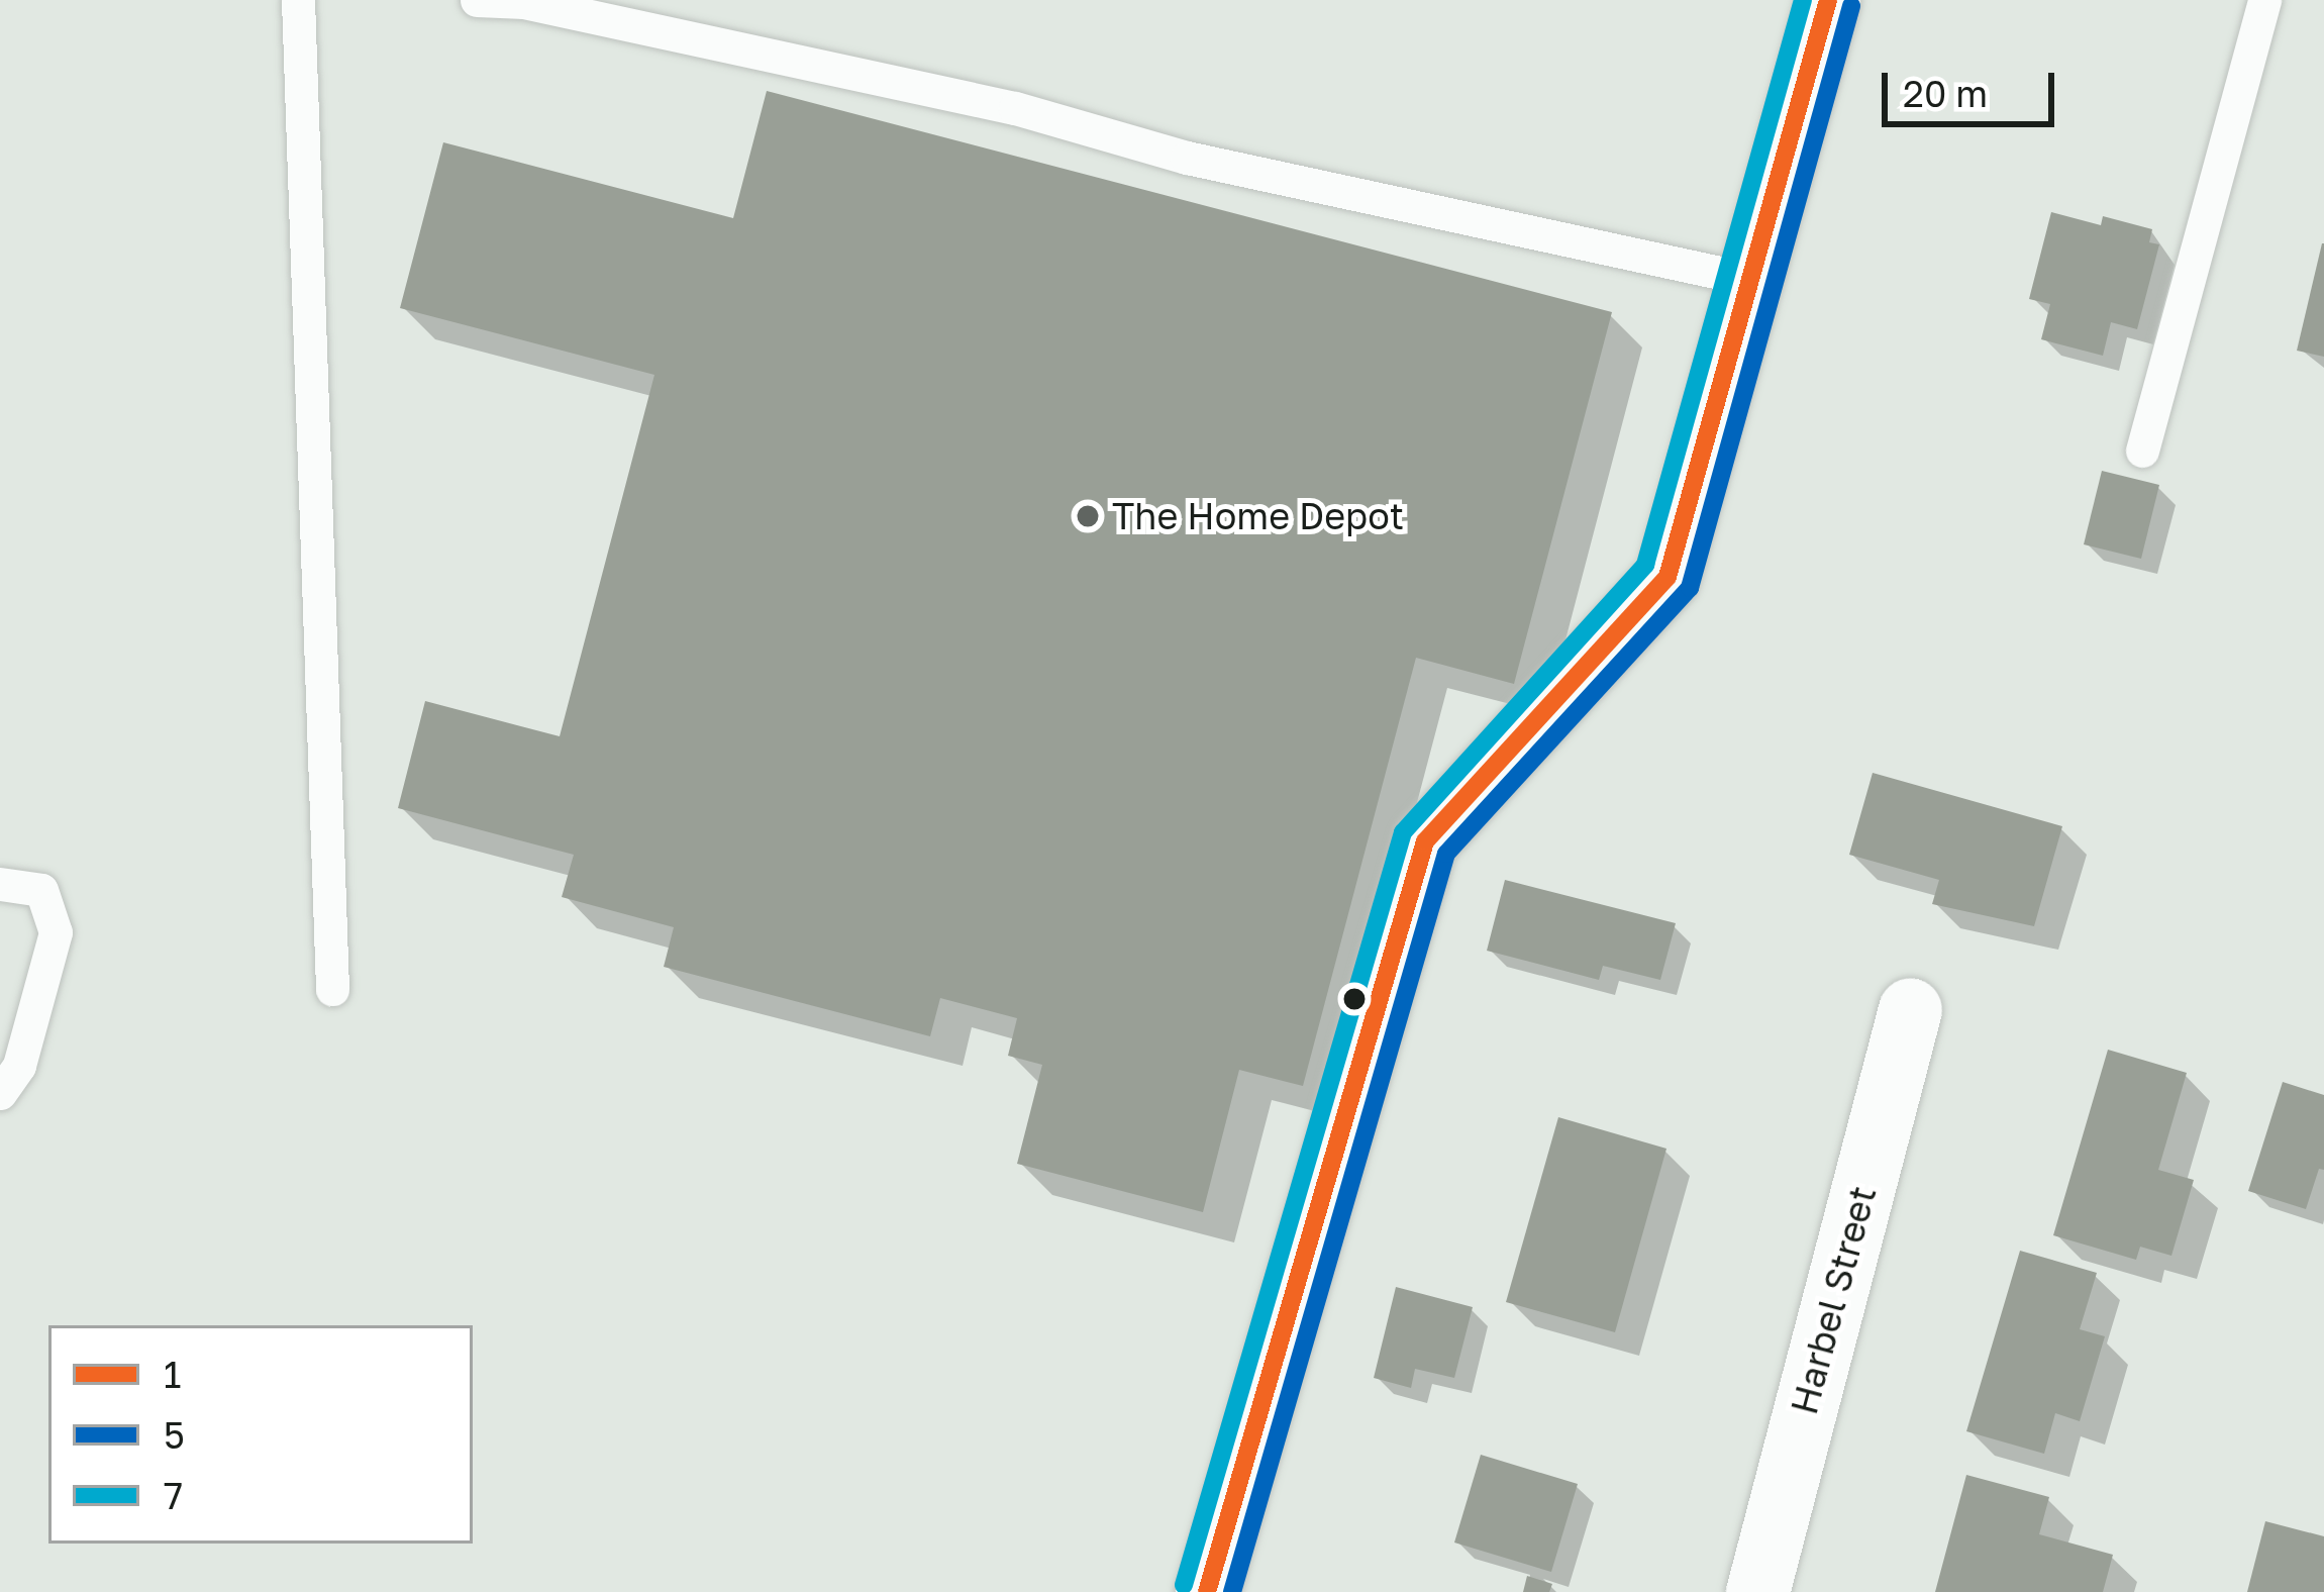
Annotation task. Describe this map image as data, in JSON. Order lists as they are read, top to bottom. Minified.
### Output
{"streets":{"street":["Harbel Street"]},"places":["The Home Depot"],"lines":["transit line 1","transit line 7","transit line 5"],"legend":["1","5","7"],"scale_bar":"20 m"}
